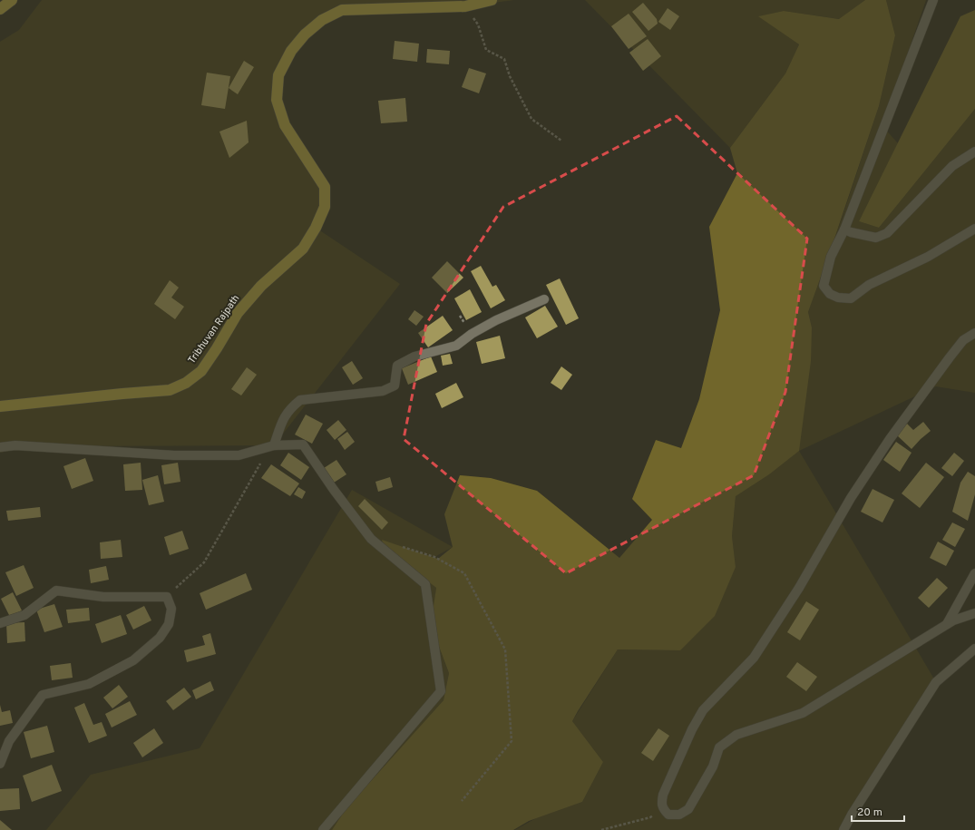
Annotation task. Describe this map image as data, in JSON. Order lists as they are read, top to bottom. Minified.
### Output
{"streets":{"highway":["Tribhuvan Rajpath"]},"scale_bar":"20 m"}
